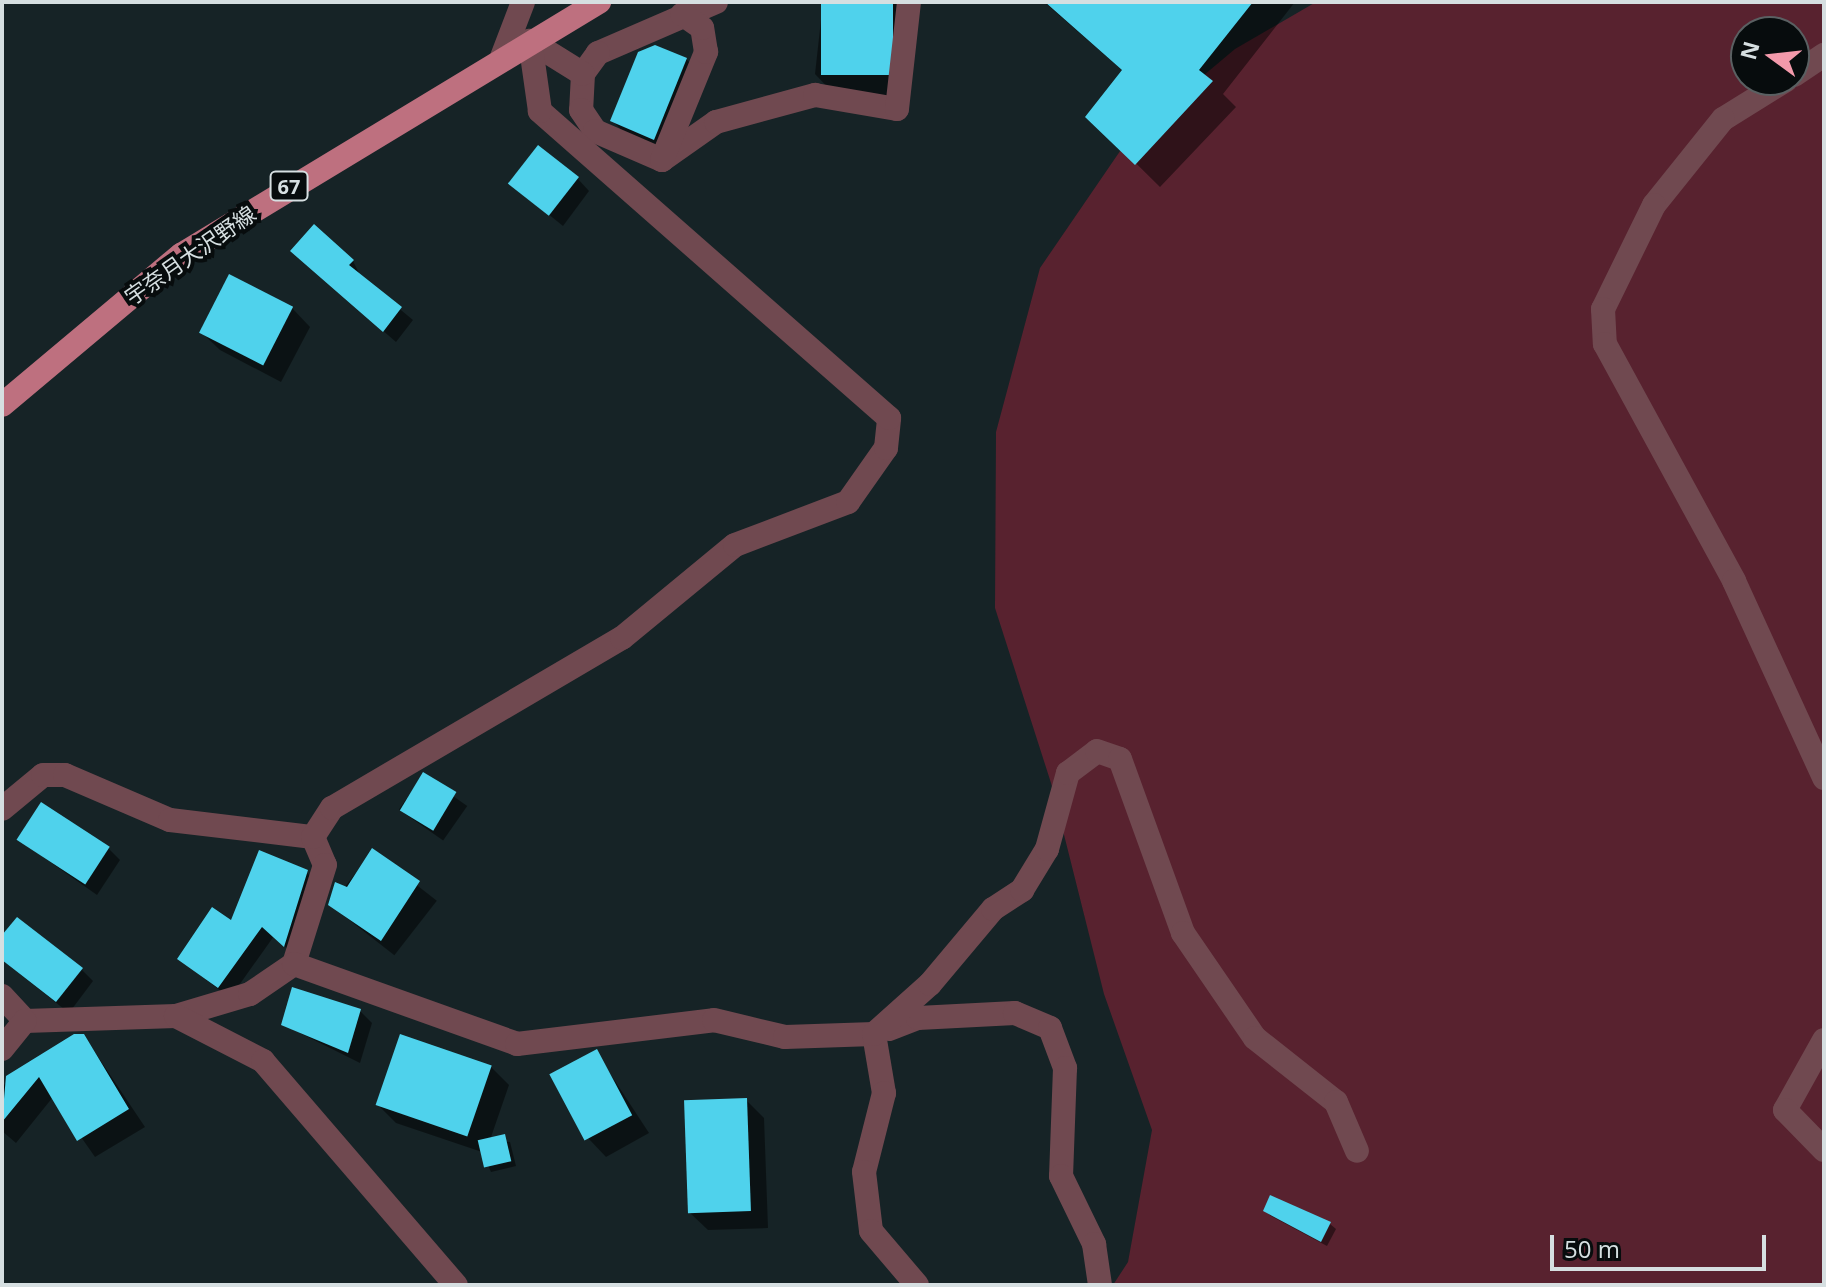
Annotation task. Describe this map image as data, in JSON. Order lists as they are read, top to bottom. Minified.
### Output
{"streets":{"main road":["67","宇奈月大沢野線"]},"scale_bar":"50 m","north":"left"}
